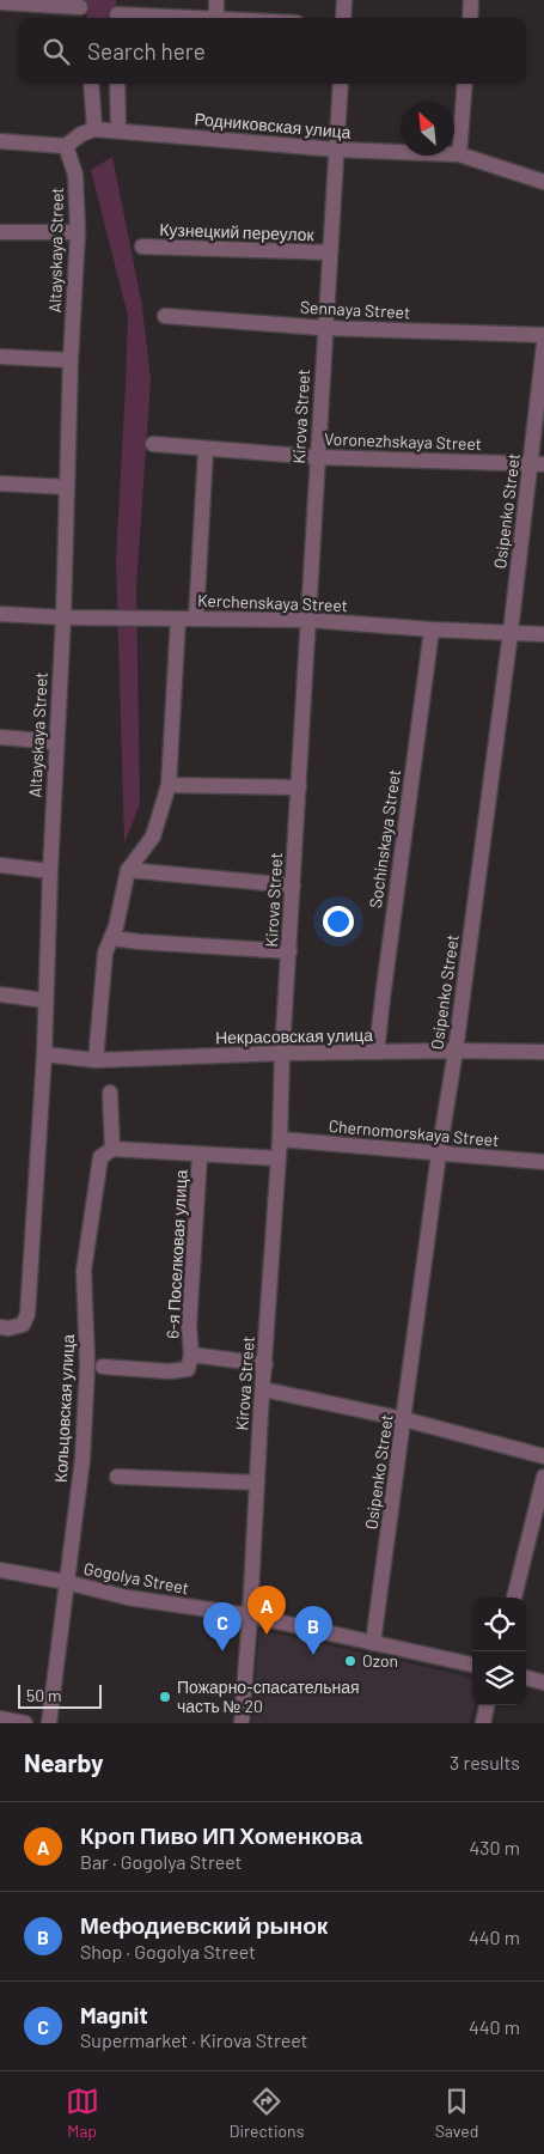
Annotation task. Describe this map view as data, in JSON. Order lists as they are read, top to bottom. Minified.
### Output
{"streets":{"street":["Родниковская улица","Кузнецкий переулок","Altayskaya Street","Sennaya Street","Kirova Street","Voronezhskaya Street","Osipenko Street","Kerchenskaya Street","Sochinskaya Street","Некрасовская улица","Chernomorskaya Street","6-я Поселковая улица","Кольцовская улица","Gogolya Street"]},"crossings":[["Родниковская улица","Kirova Street"],["Кузнецкий переулок","Kirova Street"],["Altayskaya Street","Kerchenskaya Street"],["Altayskaya Street","Некрасовская улица"],["Sennaya Street","Kirova Street"],["Kirova Street","Voronezhskaya Street"],["Kirova Street","Kerchenskaya Street"],["Kirova Street","Некрасовская улица"],["Kirova Street","Chernomorskaya Street"],["Kirova Street","Gogolya Street"],["Voronezhskaya Street","Osipenko Street"],["Osipenko Street","Kerchenskaya Street"],["Osipenko Street","Некрасовская улица"],["Osipenko Street","Chernomorskaya Street"],["Osipenko Street","Gogolya Street"],["Kerchenskaya Street","Sochinskaya Street"],["Sochinskaya Street","Некрасовская улица"],["Кольцовская улица","Gogolya Street"]],"places":["Ozon","Пожарно-спасательная часть № 20"],"scale_bar":"50 m","north":"top left","page":{"search":"Search here","pins":["A","C","B"],"scale":"50 m","heading":["Nearby","3 results"],"list":[{"mark":"A","name":"Кроп Пиво ИП Хоменкова","note":"Bar · Gogolya Street","value":"430 m"},{"mark":"B","name":"Мефодиевский рынок","note":"Shop · Gogolya Street","value":"440 m"},{"mark":"C","name":"Magnit","note":"Supermarket · Kirova Street","value":"440 m"}],"nav":["Map","Directions","Saved"]}}
